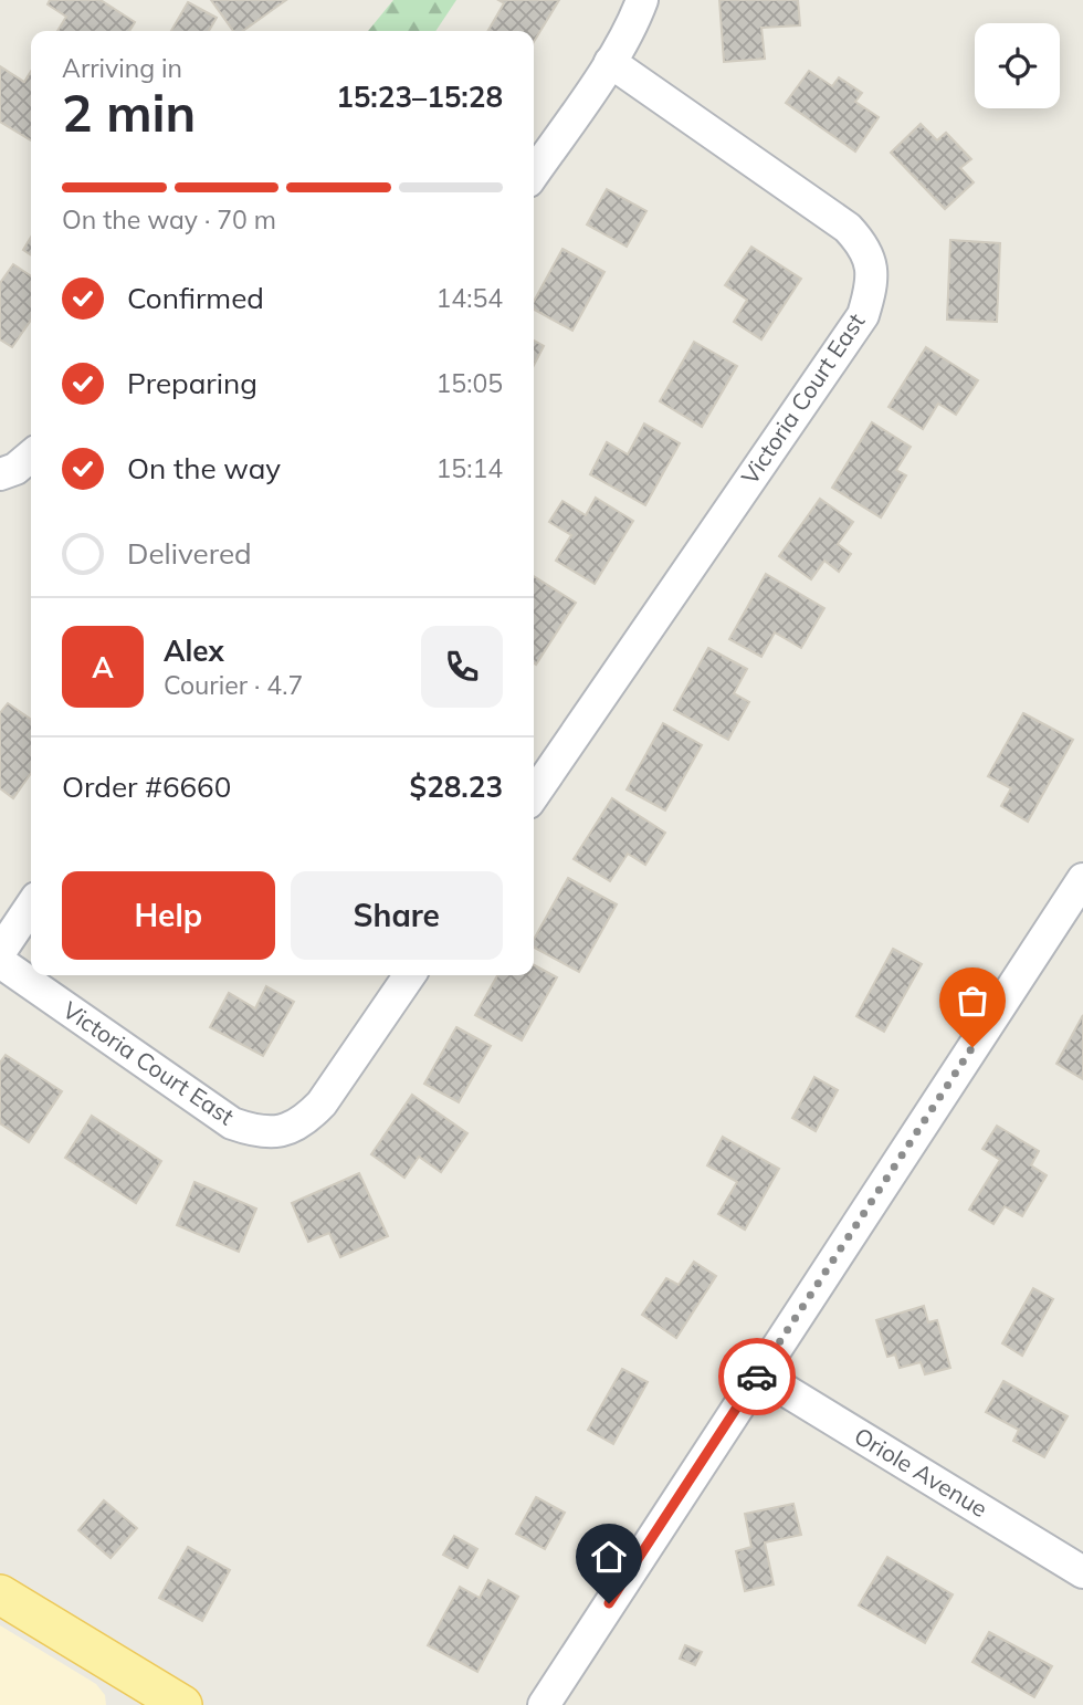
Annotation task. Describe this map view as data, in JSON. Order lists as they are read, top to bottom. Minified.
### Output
{"streets":{"street":["Victoria Court East","Oriole Avenue"]},"page":{"heading":["2 min","Arriving in","15:23–15:28"],"panel":["Alex","Courier · 4.7","Order #6660","$28.23"],"bar":"On the way · 70 m","list":[["Confirmed","14:54"],["Preparing","15:05"],["On the way","15:14"],"Delivered"],"round":"A","buttons":["Help","Share"]}}
